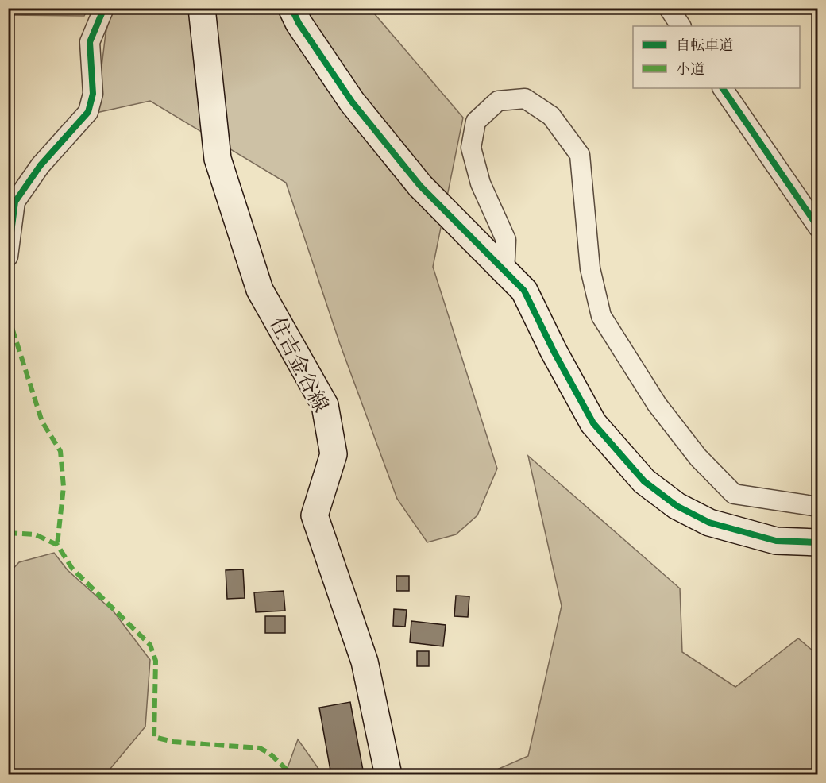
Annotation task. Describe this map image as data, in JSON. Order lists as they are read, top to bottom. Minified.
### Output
{"streets":{"main road":["住吉金谷線"]},"legend":["自転車道","小道"]}
